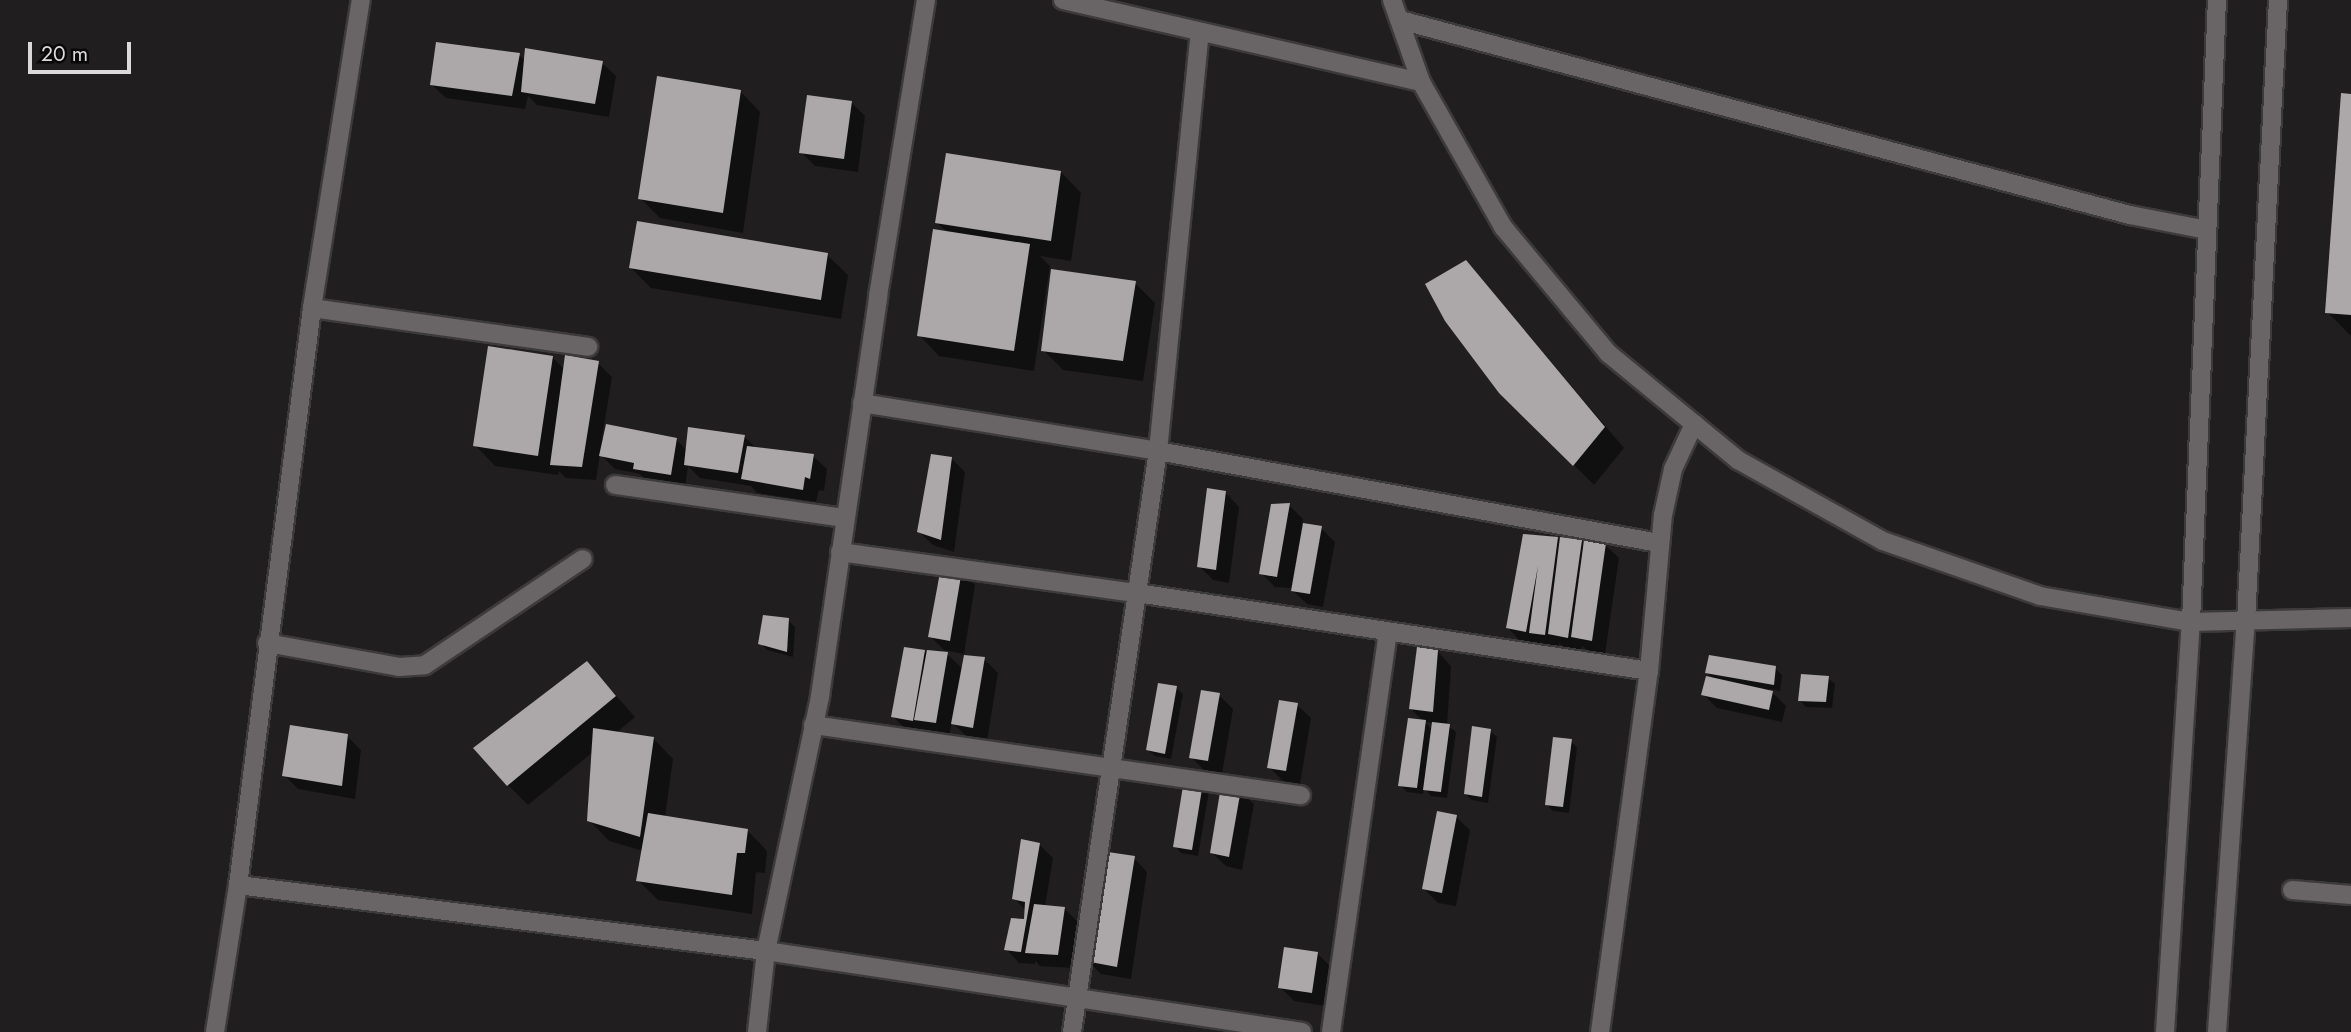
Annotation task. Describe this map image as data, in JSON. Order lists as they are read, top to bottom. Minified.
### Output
{"scale_bar":"20 m"}
